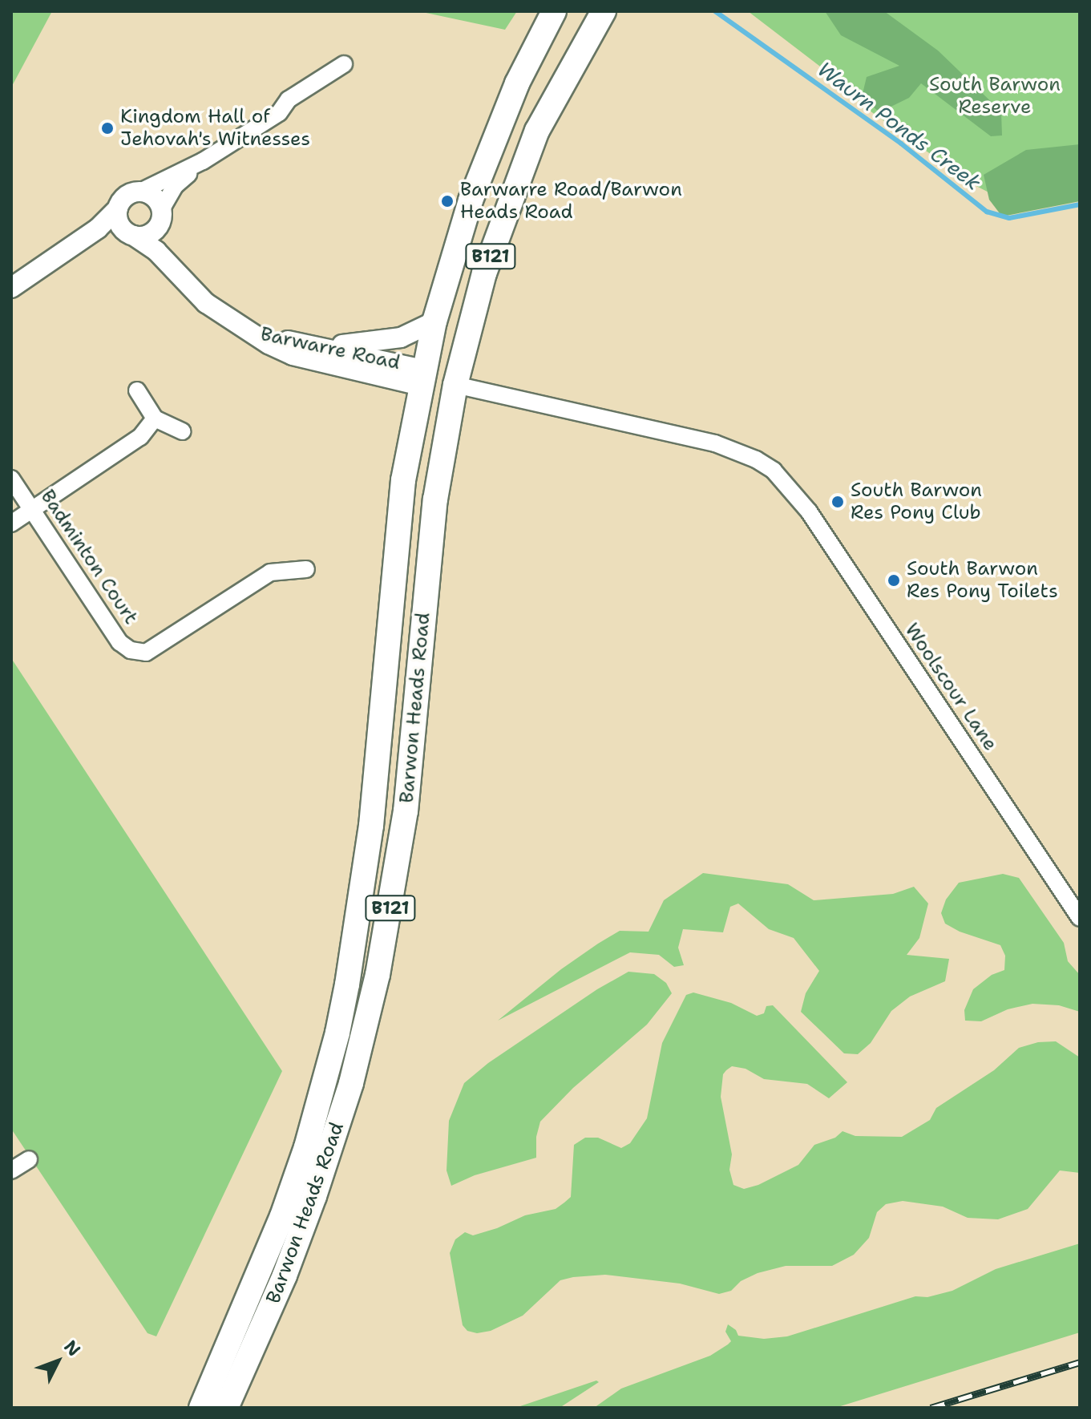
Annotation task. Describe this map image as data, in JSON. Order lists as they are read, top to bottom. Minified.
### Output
{"streets":{"main road":["B121","Barwon Heads Road"],"street":["Barwarre Road","Badminton Court","Woolscour Lane"]},"crossings":[["Barwarre Road","Barwon Heads Road"],["Woolscour Lane","Barwon Heads Road"]],"water":["Waurn Ponds Creek"],"parks":["South Barwon Reserve"],"places":["Kingdom Hall of Jehovah's Witnesses","Barwarre Road/Barwon Heads Road","South Barwon Res Pony Club","South Barwon Res Pony Toilets"],"north":"top right"}
